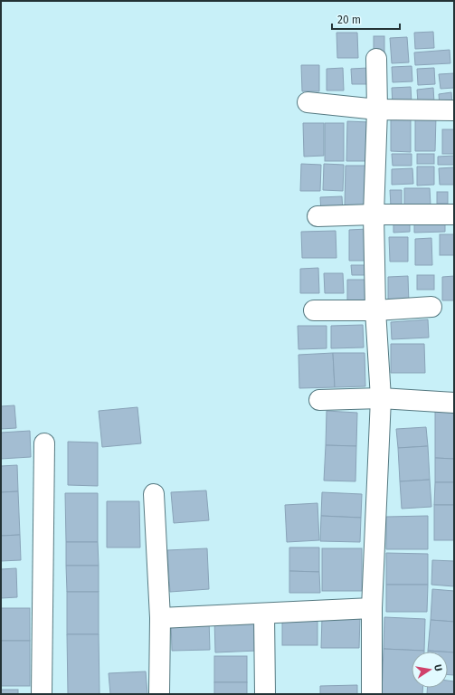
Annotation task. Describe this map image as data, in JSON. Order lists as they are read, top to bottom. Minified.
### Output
{"scale_bar":"20 m","north":"right"}
